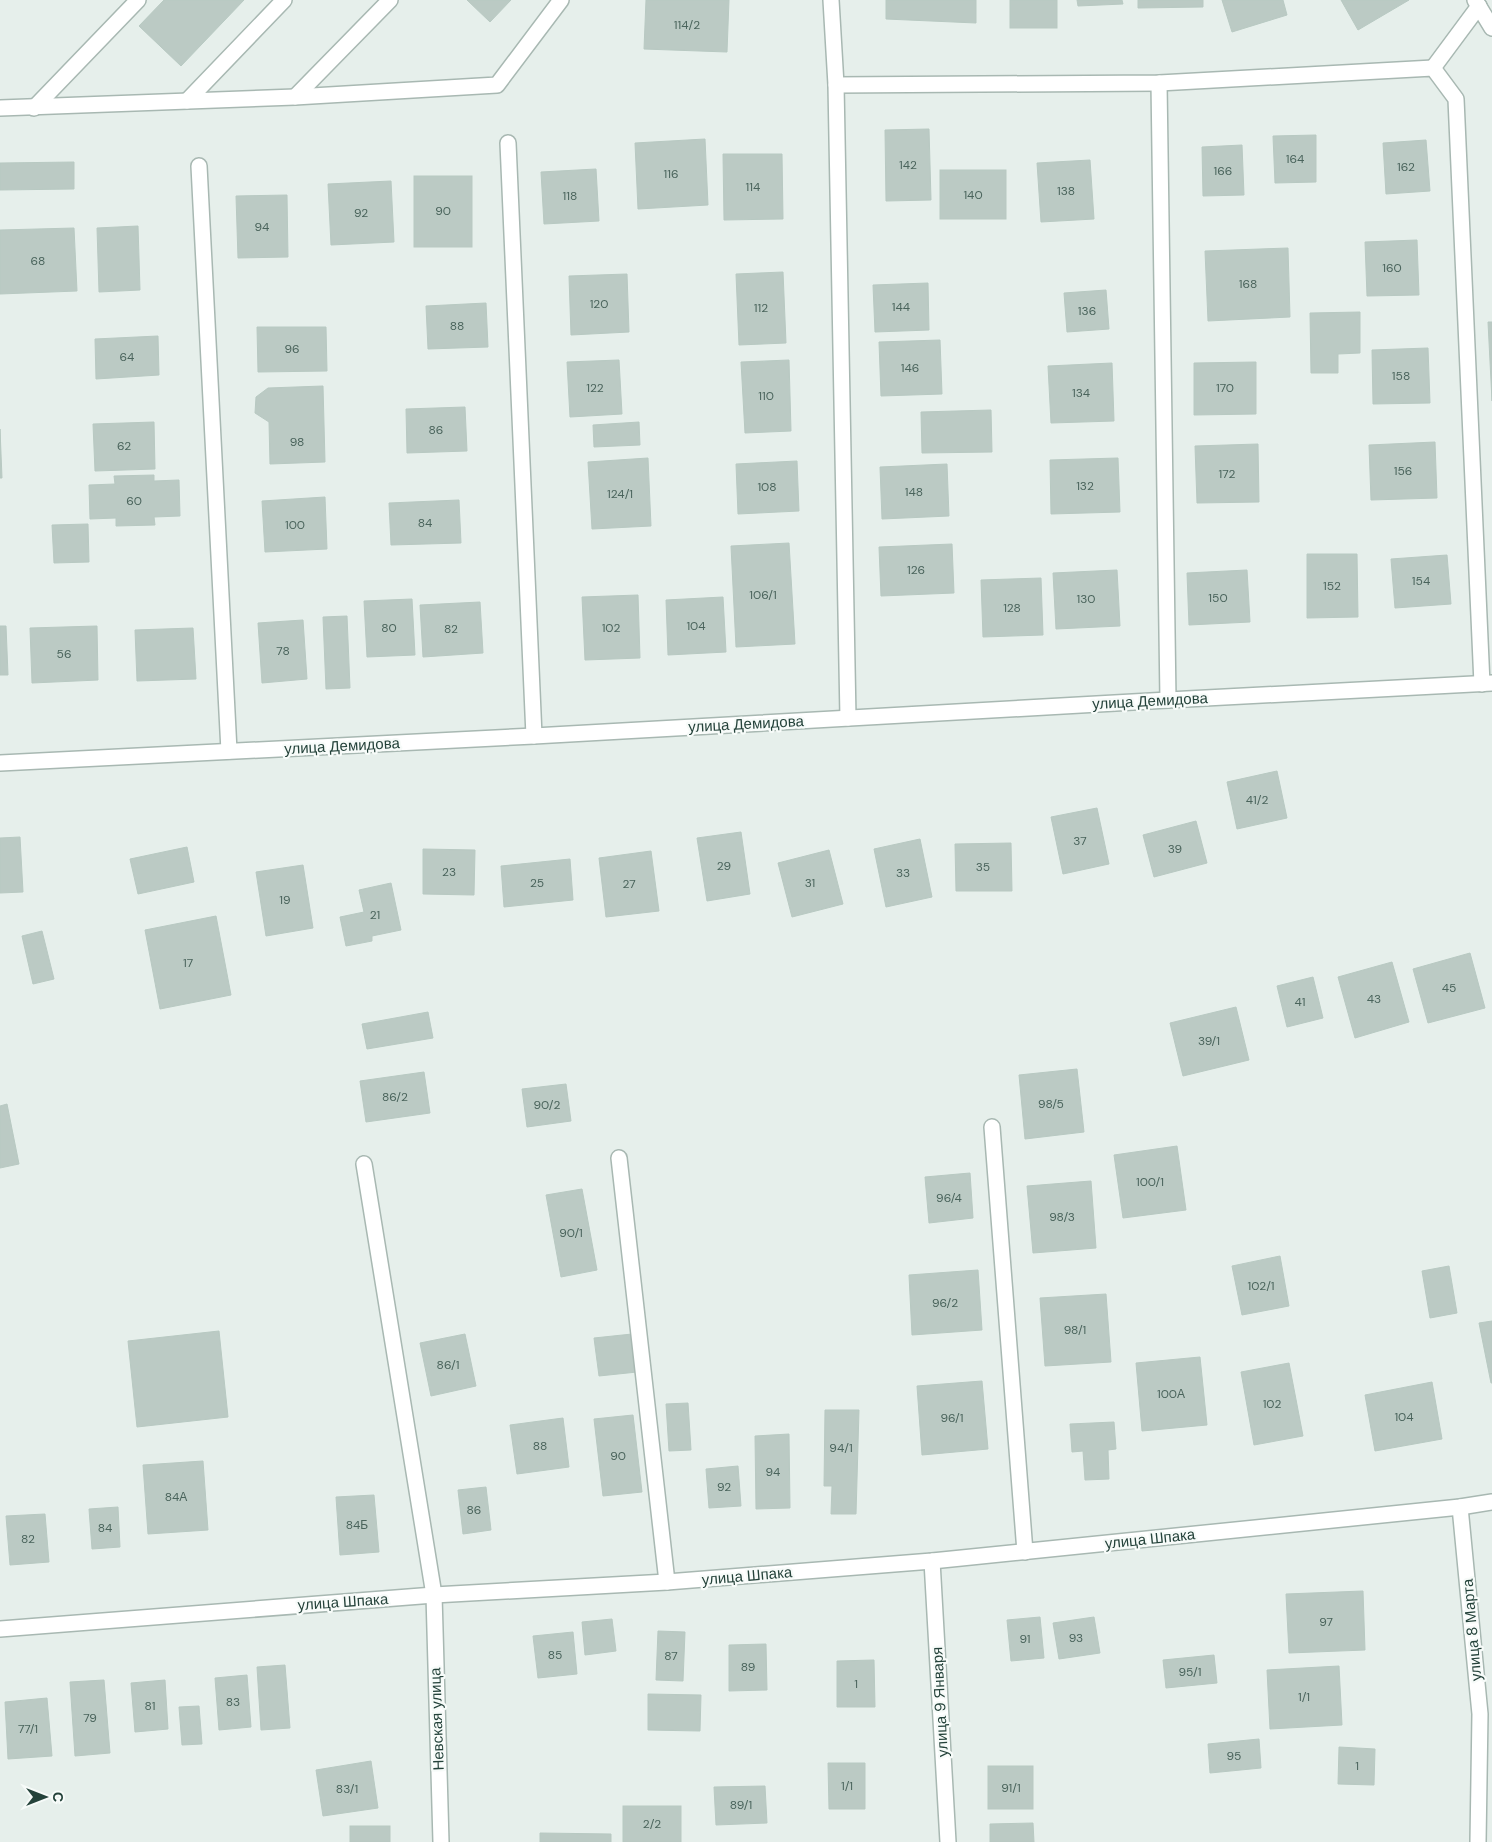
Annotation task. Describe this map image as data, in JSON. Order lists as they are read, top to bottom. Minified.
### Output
{"streets":{"street":["улица Демидова","улица Шпака","улица 8 Марта","улица 9 Января","Невская улица"]},"crossings":[["улица Шпака","улица 8 Марта"],["улица Шпака","улица 9 Января"],["улица Шпака","Невская улица"]],"house_numbers":["114/2","164","142","162","166","116","114","138","140","118","90","92","94","68","160","168","120","144","112","136","88","96","64","146","158","122","170","134","110","86","98","62","156","172","132","108","148","124/1","60","84","100","126","154","152","106/1","150","130","128","104","80","102","82","78","56","41/2","37","39","29","35","23","33","25","31","27","19","21","17","45","43","41","39/1","86/2","98/5","90/2","100/1","96/4","98/3","90/1","102/1","96/2","98/1","86/1","100А","102","104","96/1","88","94/1","90","94","92","84А","86","84Б","84","82","97","93","91","85","87","89","95/1","1","1/1","83","81","79","77/1","95","1","1/1","91/1","83/1","89/1","2/2"],"north":"right"}
